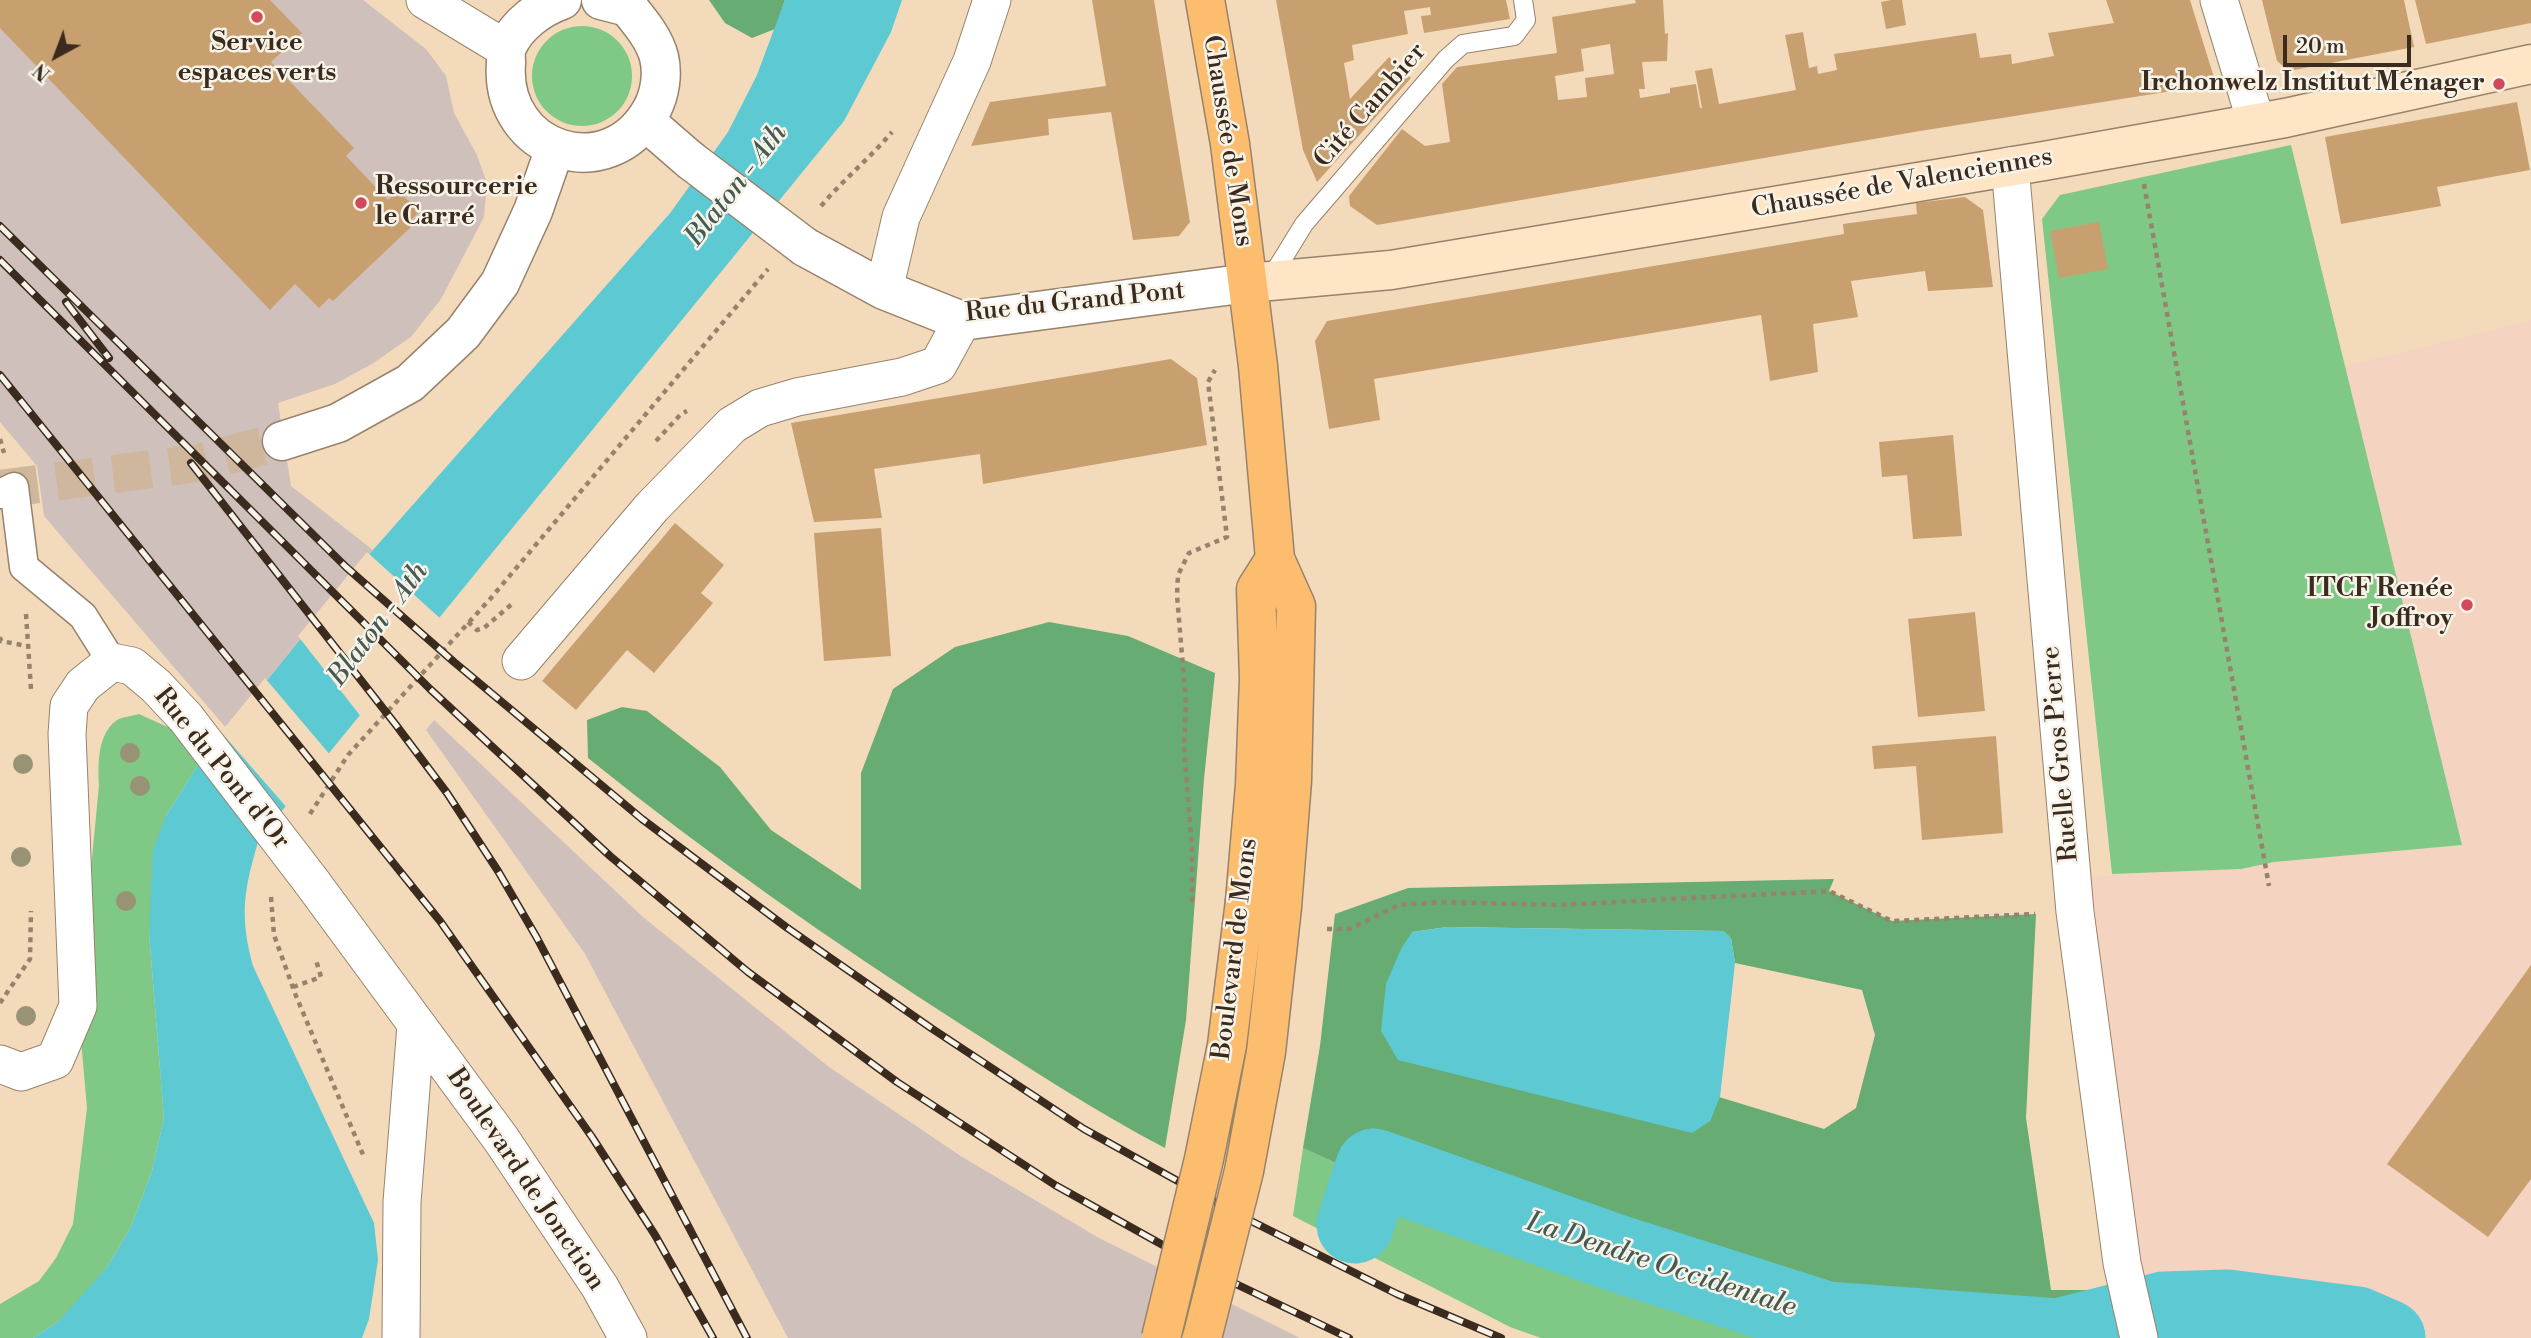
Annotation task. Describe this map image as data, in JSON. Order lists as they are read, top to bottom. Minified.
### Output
{"streets":{"main road":["Chaussée de Mons","Chaussée de Valenciennes","Boulevard de Mons"],"street":["Rue du Grand Pont","Ruelle Gros Pierre","Rue du Pont d'Or","Boulevard de Jonction"],"lane":["Cité Cambier"]},"crossings":[["Cité Cambier","Chaussée de Mons"],["Cité Cambier","Chaussée de Valenciennes"],["Cité Cambier","Rue du Grand Pont"],["Cité Cambier","Boulevard de Mons"],["Chaussée de Mons","Chaussée de Valenciennes"],["Chaussée de Mons","Rue du Grand Pont"],["Chaussée de Mons","Boulevard de Mons"],["Chaussée de Valenciennes","Rue du Grand Pont"],["Chaussée de Valenciennes","Ruelle Gros Pierre"],["Chaussée de Valenciennes","Boulevard de Mons"],["Rue du Grand Pont","Boulevard de Mons"],["Rue du Pont d'Or","Boulevard de Jonction"]],"water":["Blaton - Ath","La Dendre Occidentale"],"places":["Service espaces verts","Irchonwelz Institut Ménager","Ressourcerie le Carré","ITCF Renée Joffroy"],"scale_bar":"20 m","north":"bottom left"}
